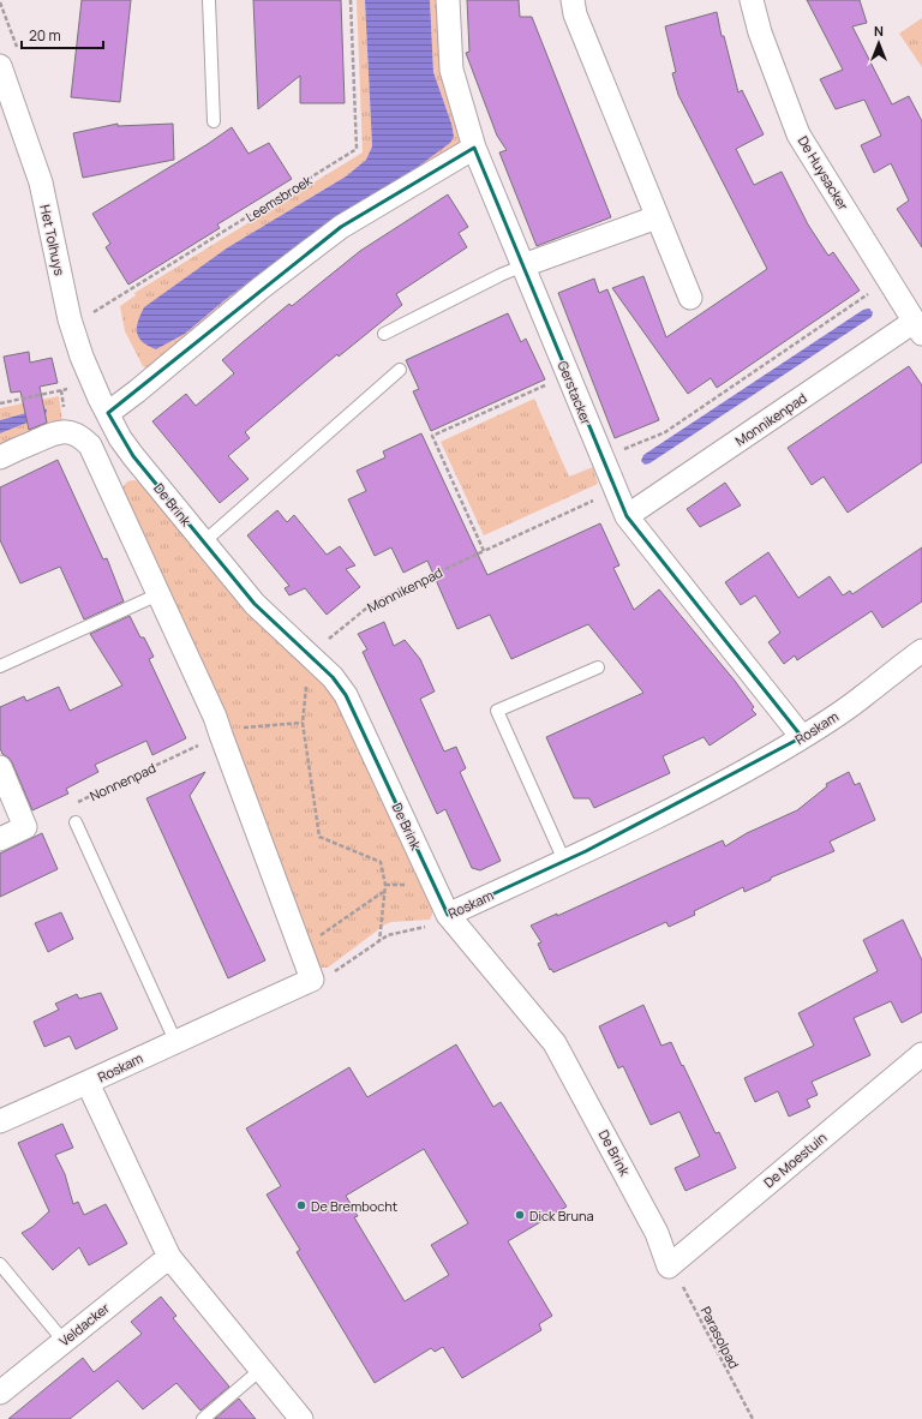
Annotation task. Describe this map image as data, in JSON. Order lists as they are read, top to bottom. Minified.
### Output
{"streets":{"street":["De Huysacker","Het Tolhuys","Gerstacker","Monnikenpad","De Brink","Roskam","De Moestuin","Veldacker"],"path":["Leemsbroek","Nonnenpad","Parasolpad"]},"crossings":[["De Huysacker","Monnikenpad"],["Leemsbroek","Het Tolhuys"],["Het Tolhuys","De Brink"],["Gerstacker","Monnikenpad"],["Gerstacker","Roskam"],["Monnikenpad","De Brink"],["De Brink","Roskam"],["De Brink","De Moestuin"],["De Brink","Parasolpad"],["De Moestuin","Parasolpad"]],"places":["De Brembocht","Dick Bruna"],"scale_bar":"20 m","north":"top"}
